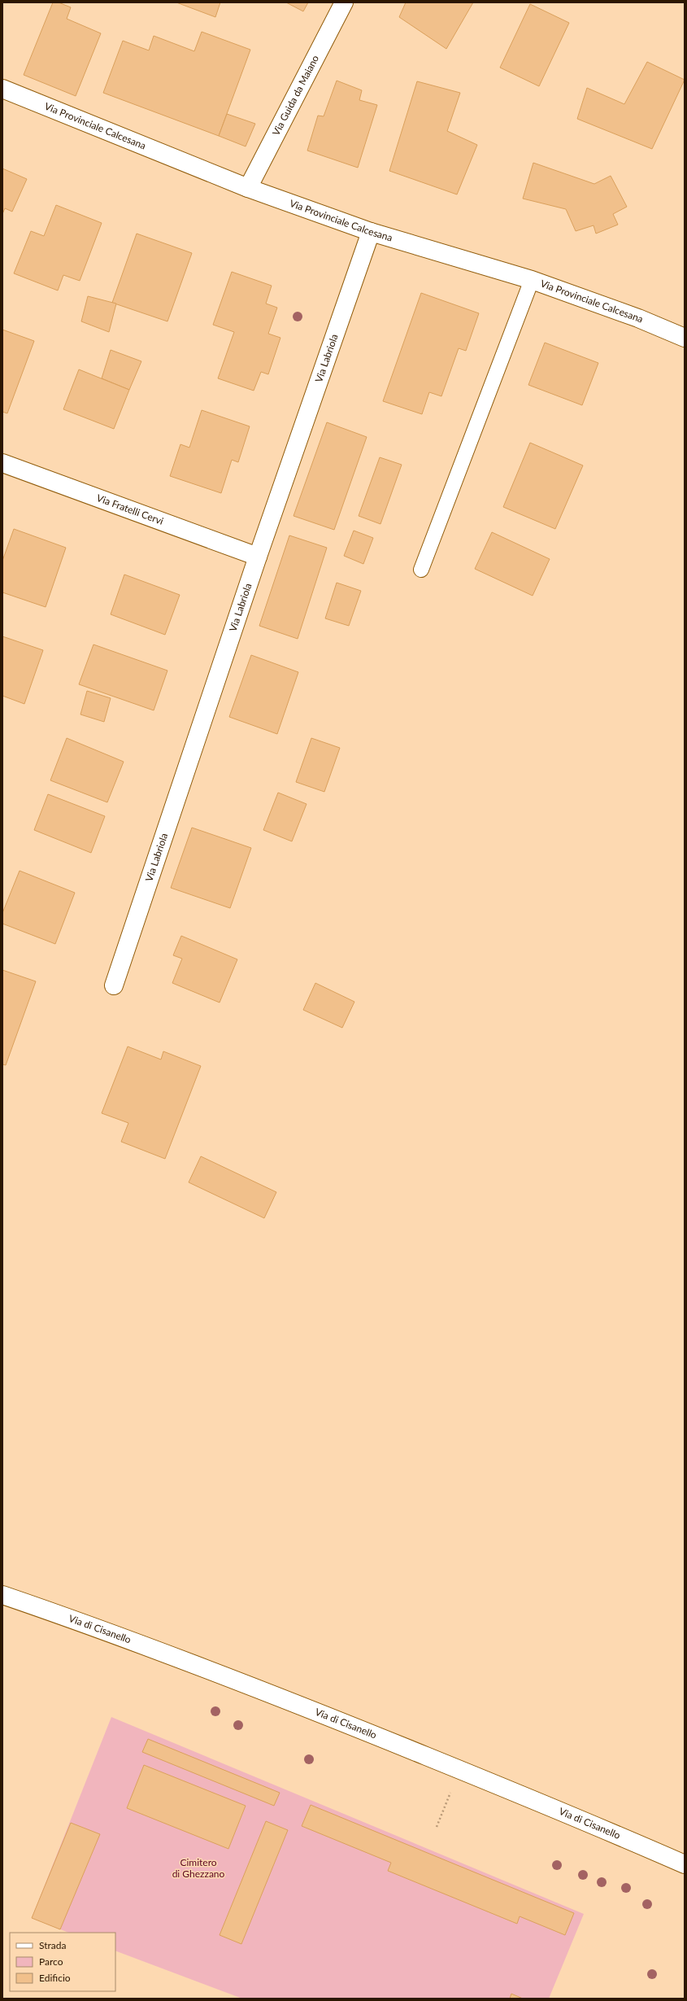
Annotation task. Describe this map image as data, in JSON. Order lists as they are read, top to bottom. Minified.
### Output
{"streets":{"main road":["Via Guida da Maiano","Via Provinciale Calcesana","Via Labriola","Via Fratelli Cervi","Via di Cisanello"]},"crossings":[["Via Guida da Maiano","Via Provinciale Calcesana"],["Via Provinciale Calcesana","Via Labriola"],["Via Labriola","Via Fratelli Cervi"]],"parks":["Cimitero di Ghezzano"],"legend":["Strada","Parco","Edificio"]}
